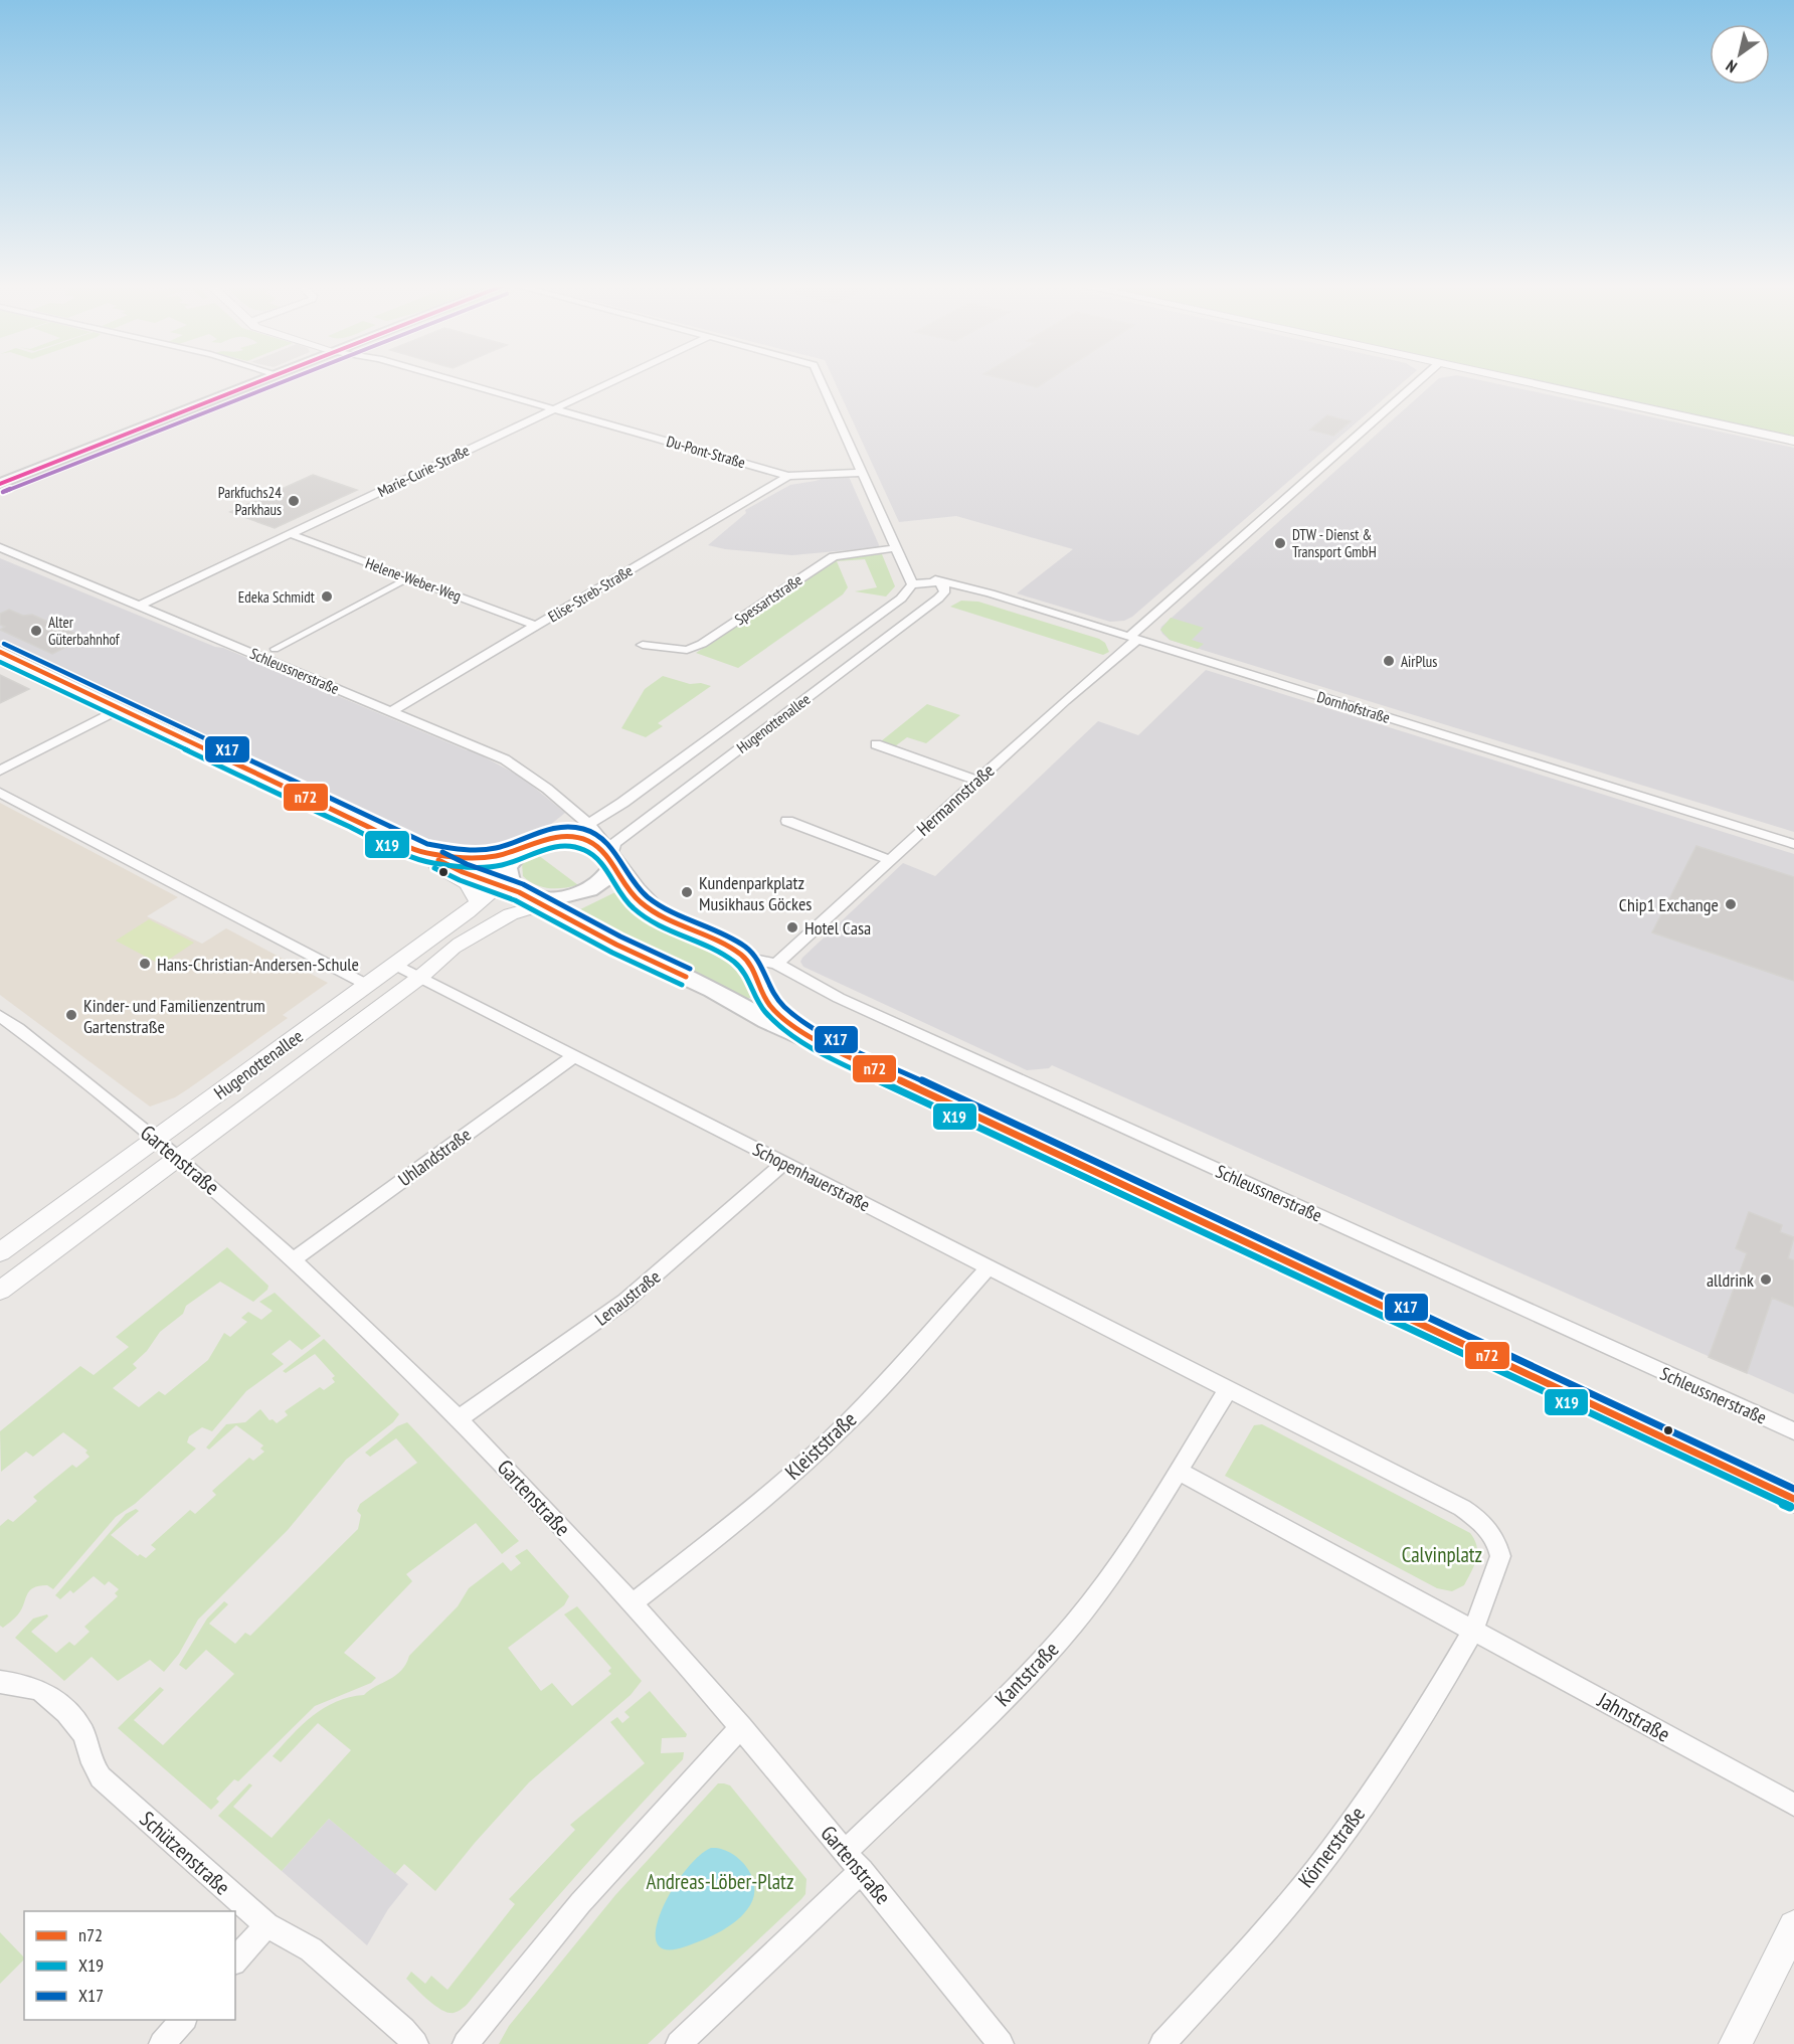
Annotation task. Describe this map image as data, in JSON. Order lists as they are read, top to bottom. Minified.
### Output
{"streets":{"main road":["Schleussnerstraße","Hugenottenallee"],"street":["Du-Pont-Straße","Marie-Curie-Straße","Helene-Weber-Weg","Elise-Streb-Straße","Spessartstraße","Dornhofstraße","Hermannstraße","Uhlandstraße","Gartenstraße","Schopenhauerstraße","Lenaustraße","Kleiststraße","Kantstraße","Jahnstraße","Körnerstraße","Schützenstraße"]},"crossings":[["Du-Pont-Straße","Marie-Curie-Straße"],["Du-Pont-Straße","Elise-Streb-Straße"],["Marie-Curie-Straße","Helene-Weber-Weg"],["Marie-Curie-Straße","Schleussnerstraße"],["Helene-Weber-Weg","Elise-Streb-Straße"],["Elise-Streb-Straße","Schleussnerstraße"],["Schleussnerstraße","Hugenottenallee"],["Schleussnerstraße","Hermannstraße"],["Dornhofstraße","Hugenottenallee"],["Dornhofstraße","Hermannstraße"],["Hugenottenallee","Gartenstraße"],["Hugenottenallee","Schopenhauerstraße"],["Uhlandstraße","Gartenstraße"],["Uhlandstraße","Schopenhauerstraße"],["Gartenstraße","Lenaustraße"],["Gartenstraße","Kleiststraße"],["Gartenstraße","Kantstraße"],["Schopenhauerstraße","Lenaustraße"],["Schopenhauerstraße","Kleiststraße"],["Jahnstraße","Körnerstraße"]],"parks":["Calvinplatz","Andreas-Löber-Platz"],"places":["Parkfuchs24 Parkhaus","DTW - Dienst & Transport GmbH","Edeka Schmidt","Alter Güterbahnhof","AirPlus","Kundenparkplatz Musikhaus Göckes","Chip1 Exchange","Hotel Casa","Hans-Christian-Andersen-Schule","Kinder- und Familienzentrum Gartenstraße","alldrink"],"lines":["transit line X17","transit line n72","transit line X19"],"legend":["n72","X19","X17"],"north":"bottom left"}
